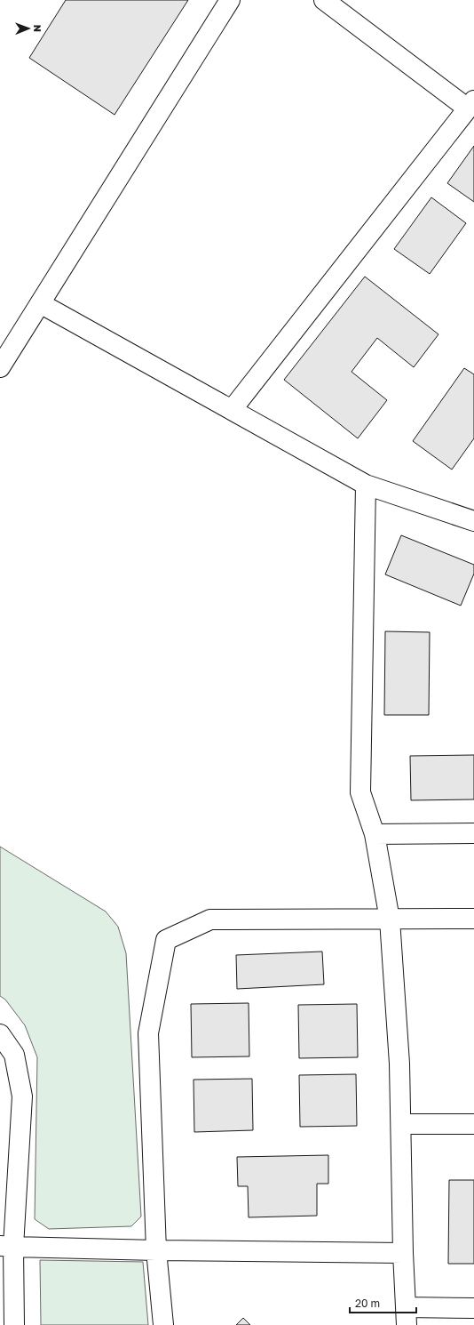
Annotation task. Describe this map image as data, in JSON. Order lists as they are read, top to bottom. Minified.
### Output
{"scale_bar":"20 m","north":"right"}
